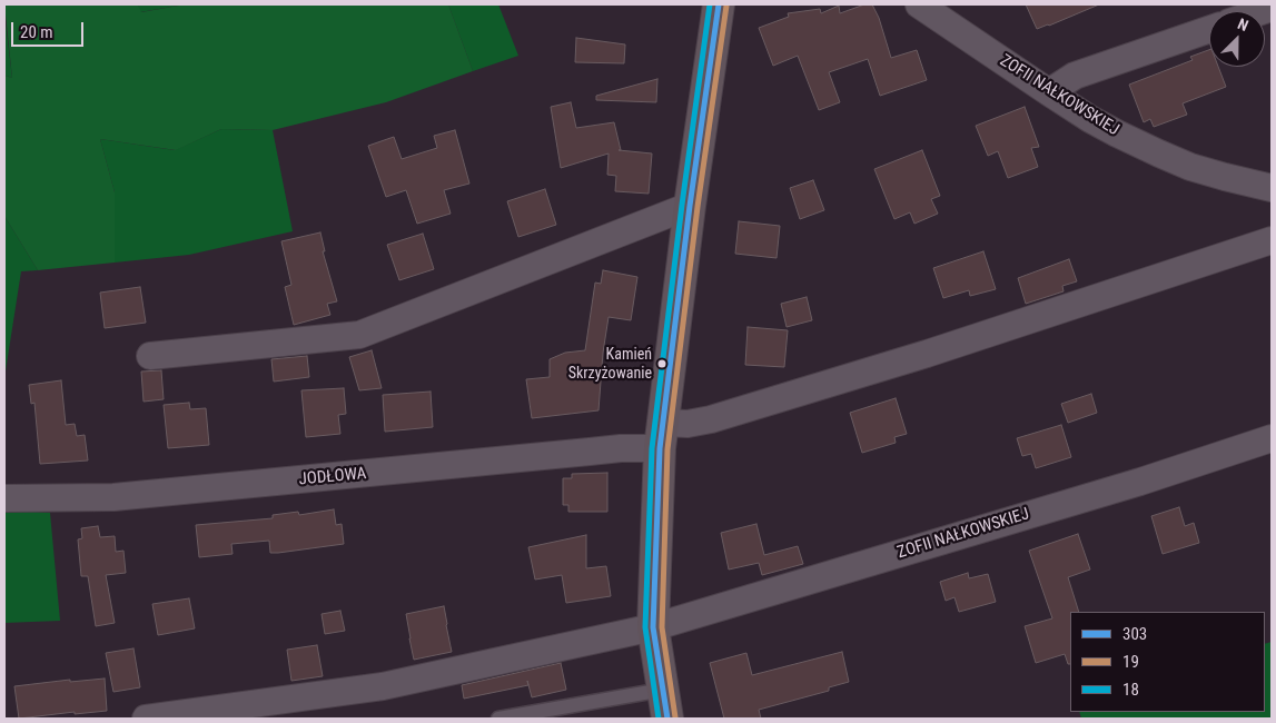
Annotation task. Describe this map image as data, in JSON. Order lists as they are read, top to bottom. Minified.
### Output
{"streets":{"street":["ZOFII NAŁKOWSKIEJ","JODŁOWA"]},"places":["Kamień Skrzyżowanie"],"lines":["transit line 303","transit line 18","transit line 19"],"legend":["303","19","18"],"scale_bar":"20 m","north":"top right"}
